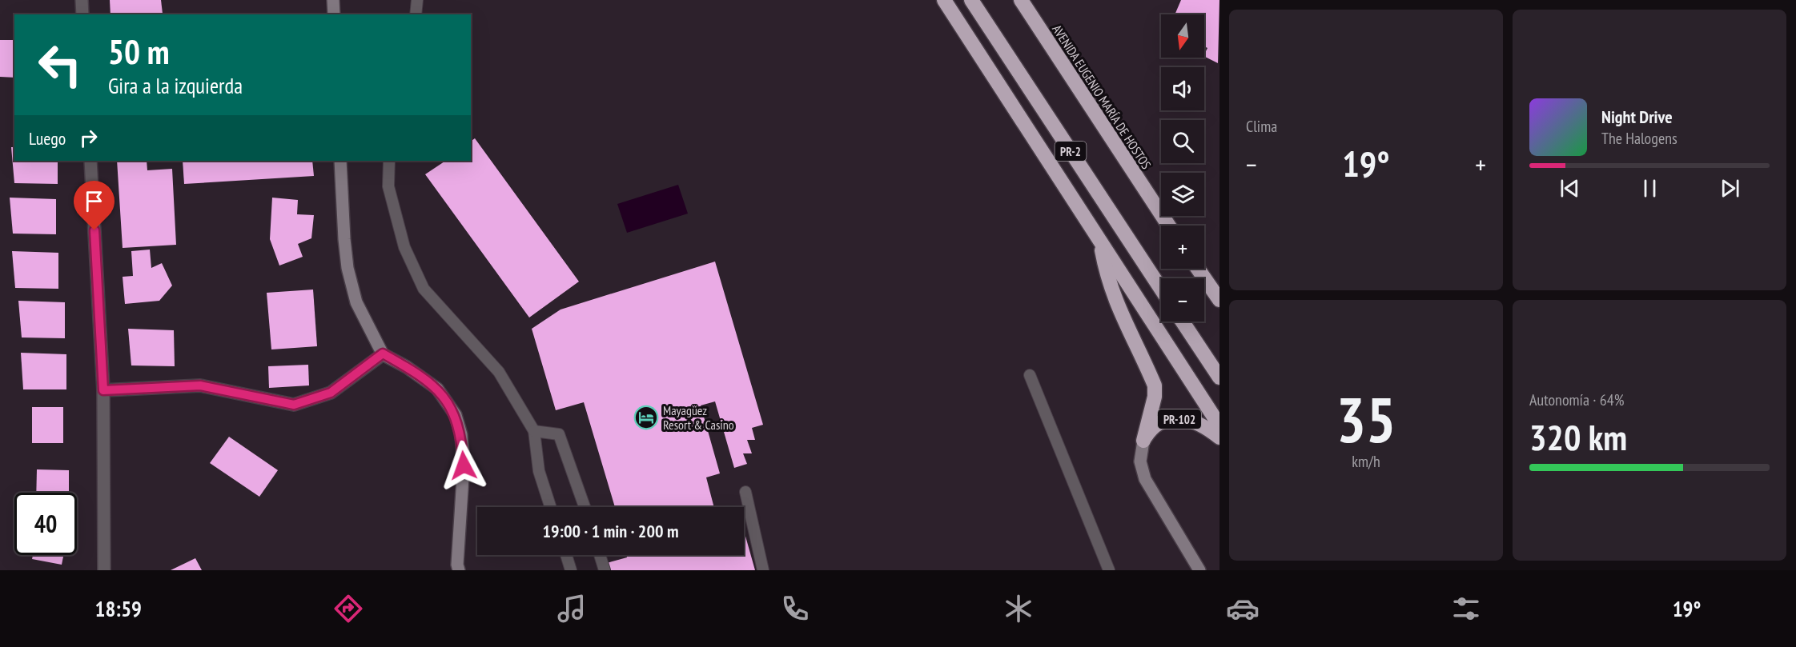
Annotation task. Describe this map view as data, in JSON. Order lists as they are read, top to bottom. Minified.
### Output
{"streets":{"highway":["AVENIDA EUGENIO MARÍA DE HOSTOS","PR-2","PR-102"]},"places":{"hotel":["Mayagüez Resort & Casino"]},"north":"bottom","page":{"tile":["Clima",["35","km/h"],["Autonomía · 64%","320 km"]],"map_buttons":["+","−"],"turn":["50 m","Gira a la izquierda"],"song":["Night Drive","The Halogens"],"then":"Luego","heat":["−","19°","+"],"limit":"40","trip":"19:00 · 1 min · 200 m","tabs":["18:59","19°"]}}
